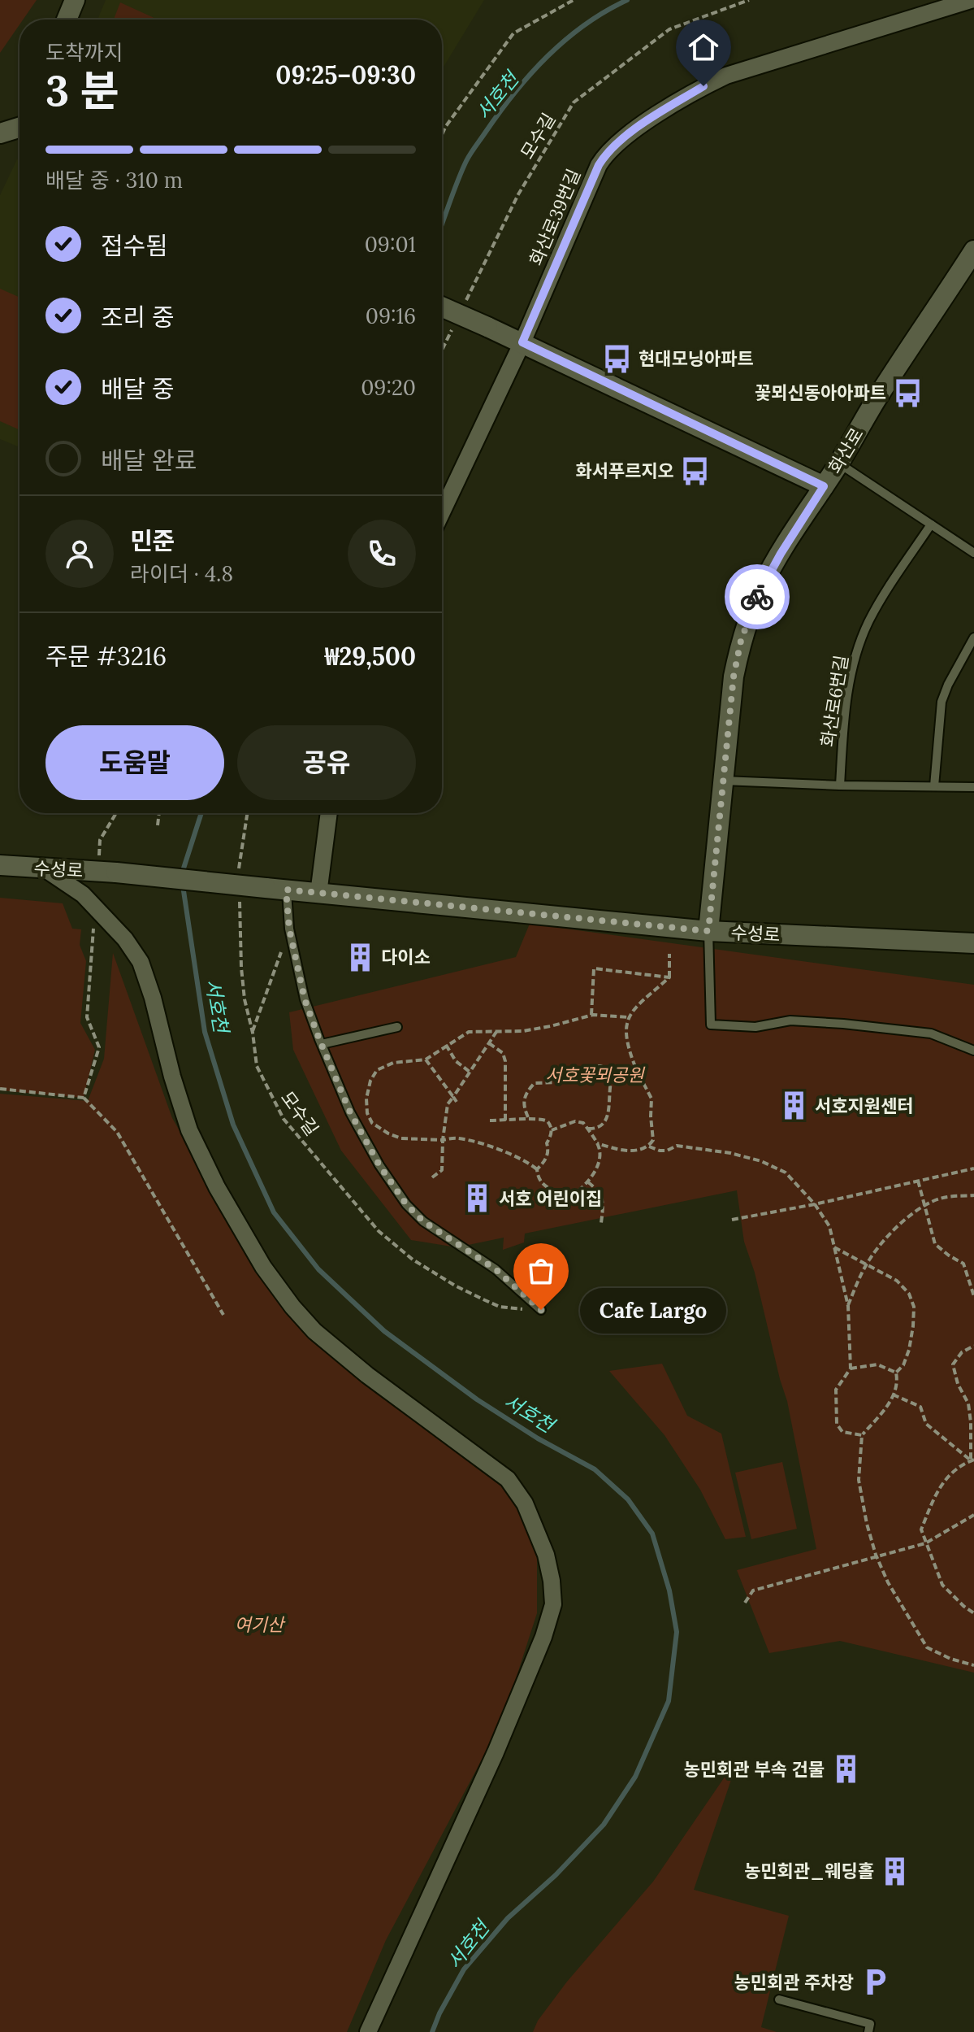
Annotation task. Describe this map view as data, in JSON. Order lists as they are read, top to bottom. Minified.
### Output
{"streets":{"street":["화산로39번길","화산로","수성로"],"lane":["화산로6번길"],"path":["모수길"]},"crossings":[["화산로","수성로"]],"water":["서호천"],"parks":["서호꽃뫼공원","여기산"],"places":{"bus stop":["현대모닝아파트","꽃뫼신동아아파트","화서푸르지오"],"building":["다이소","서호지원센터","서호 어린이집","농민회관 부속 건물","농민회관_웨딩홀"],"other":["Cafe Largo"],"parking":["농민회관 주차장"]},"page":{"heading":["3 분","도착까지","09:25–09:30"],"panel":["민준","라이더 · 4.8","주문 #3216","₩29,500"],"bar":"배달 중 · 310 m","list":[["접수됨","09:01"],["조리 중","09:16"],["배달 중","09:20"],"배달 완료"],"buttons":["도움말","공유"],"bubble":"Cafe Largo"}}
